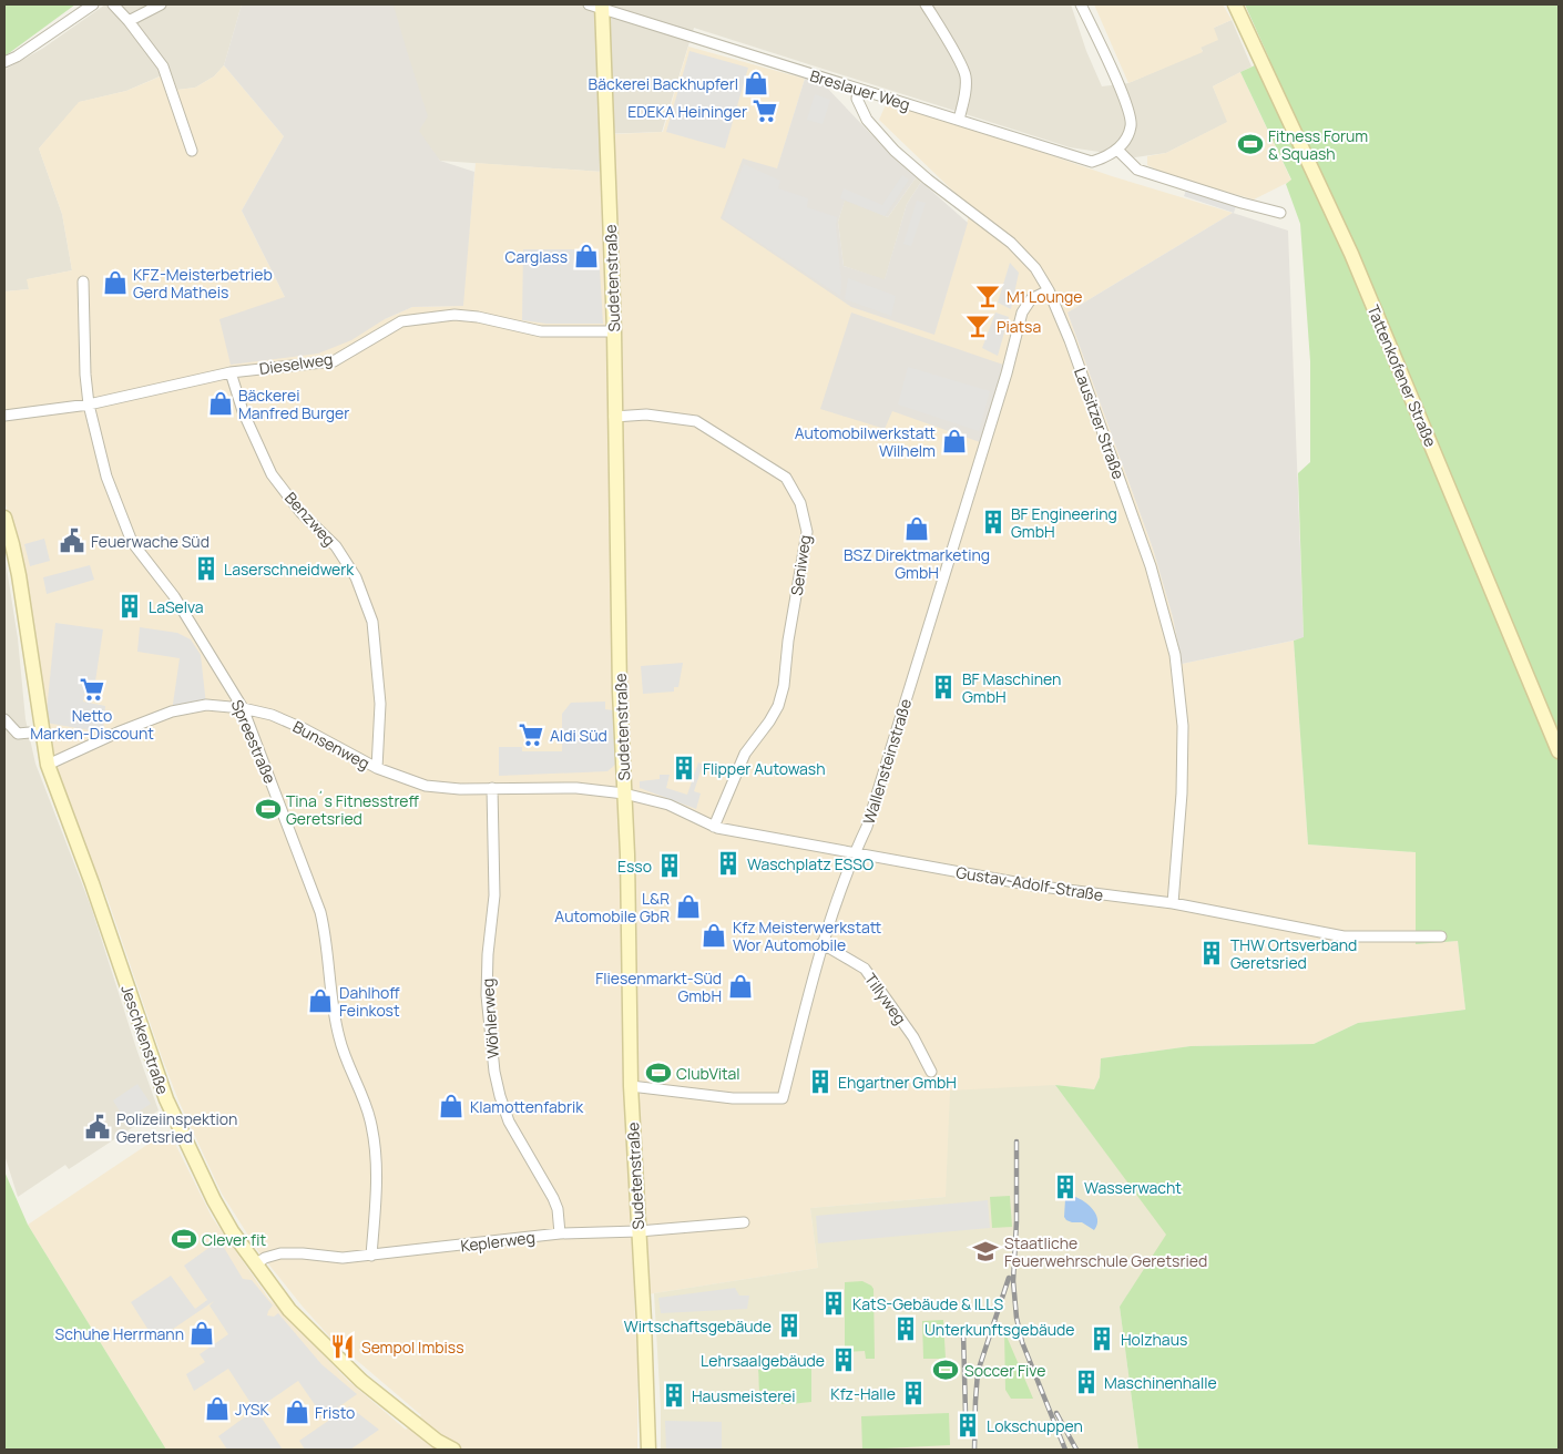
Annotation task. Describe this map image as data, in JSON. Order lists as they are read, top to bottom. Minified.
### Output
{"streets":{"street":["Breslauer Weg","Sudetenstraße","Dieselweg","Tattenkofener Straße","Lausitzer Straße","Benzweg","Seniweg","Spreestraße","Bunsenweg","Wallensteinstraße","Gustav-Adolf-Straße","Tillyweg","Wöhlerweg","Jeschkenstraße","Keplerweg"]},"crossings":[["Breslauer Weg","Sudetenstraße"],["Breslauer Weg","Lausitzer Straße"],["Sudetenstraße","Dieselweg"],["Sudetenstraße","Seniweg"],["Sudetenstraße","Bunsenweg"],["Sudetenstraße","Wallensteinstraße"],["Sudetenstraße","Gustav-Adolf-Straße"],["Sudetenstraße","Keplerweg"],["Dieselweg","Benzweg"],["Dieselweg","Spreestraße"],["Lausitzer Straße","Wallensteinstraße"],["Lausitzer Straße","Gustav-Adolf-Straße"],["Benzweg","Bunsenweg"],["Seniweg","Gustav-Adolf-Straße"],["Spreestraße","Bunsenweg"],["Spreestraße","Keplerweg"],["Bunsenweg","Gustav-Adolf-Straße"],["Bunsenweg","Wöhlerweg"],["Bunsenweg","Jeschkenstraße"],["Wallensteinstraße","Gustav-Adolf-Straße"],["Wallensteinstraße","Tillyweg"],["Wöhlerweg","Keplerweg"],["Jeschkenstraße","Keplerweg"]],"places":{"shop":["Bäckerei Backhupferl","Carglass","KFZ-Meisterbetrieb Gerd Matheis","Bäckerei Manfred Burger","Automobilwerkstatt Wilhelm","BSZ Direktmarketing GmbH","L&R Automobile GbR","Kfz Meisterwerkstatt Wor Automobile","Fliesenmarkt-Süd GmbH","Dahlhoff Feinkost","Klamottenfabrik","Schuhe Herrmann","JYSK","Fristo"],"supermarket":["EDEKA Heininger","Netto Marken-Discount","Aldi Süd"],"sports":["Fitness Forum & Squash","Tina´s Fitnesstreff Geretsried","ClubVital","Clever fit","Soccer Five"],"bar":["M1 Lounge","Piatsa"],"building":["BF Engineering GmbH","Laserschneidwerk","LaSelva","BF Maschinen GmbH","Flipper Autowash","Waschplatz ESSO","Esso","THW Ortsverband Geretsried","Ehgartner GmbH","Wasserwacht","KatS-Gebäude & ILLS","Wirtschaftsgebäude","Unterkunftsgebäude","Holzhaus","Lehrsaalgebäude","Maschinenhalle","Kfz-Halle","Hausmeisterei","Lokschuppen"],"public building":["Feuerwache Süd","Polizeiinspektion Geretsried"],"school or university":["Staatliche Feuerwehrschule Geretsried"],"restaurant":["Sempol Imbiss"]}}
